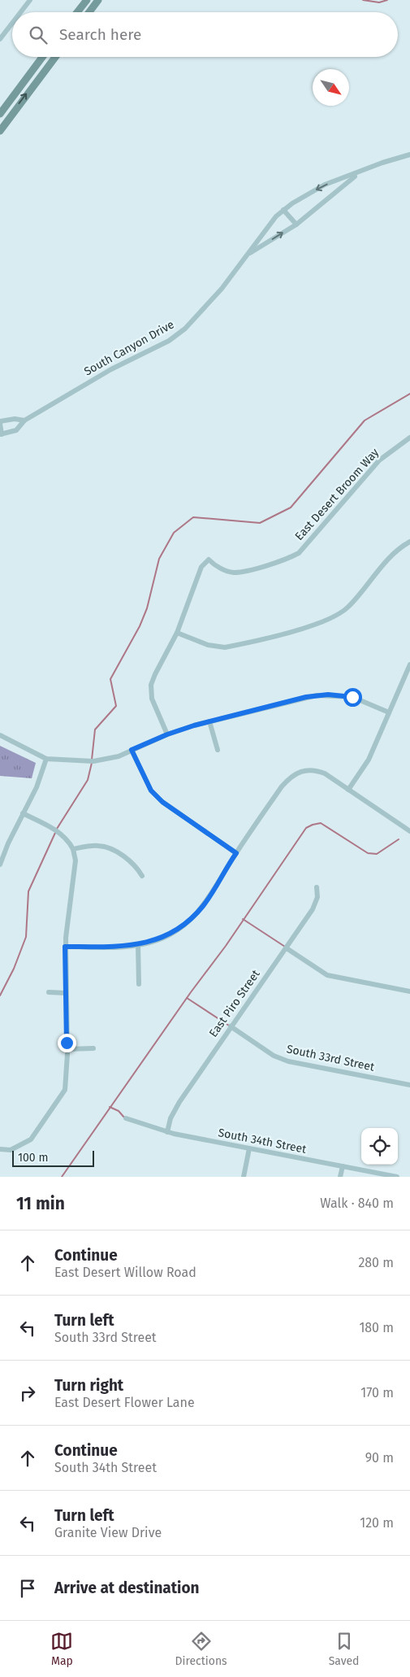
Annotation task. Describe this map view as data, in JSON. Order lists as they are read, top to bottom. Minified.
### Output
{"streets":{"street":["South Canyon Drive","East Desert Broom Way","East Piro Street","South 33rd Street","South 34th Street"]},"crossings":[["East Piro Street","South 33rd Street"],["East Piro Street","South 34th Street"]],"scale_bar":"100 m","north":"bottom right","page":{"search":"Search here","scale":"100 m","heading":["11 min","Walk · 840 m"],"list":[["Continue","East Desert Willow Road","280 m"],["Turn left","South 33rd Street","180 m"],["Turn right","East Desert Flower Lane","170 m"],["Continue","South 34th Street","90 m"],["Turn left","Granite View Drive","120 m"],"Arrive at destination"],"nav":["Map","Directions","Saved"]}}
